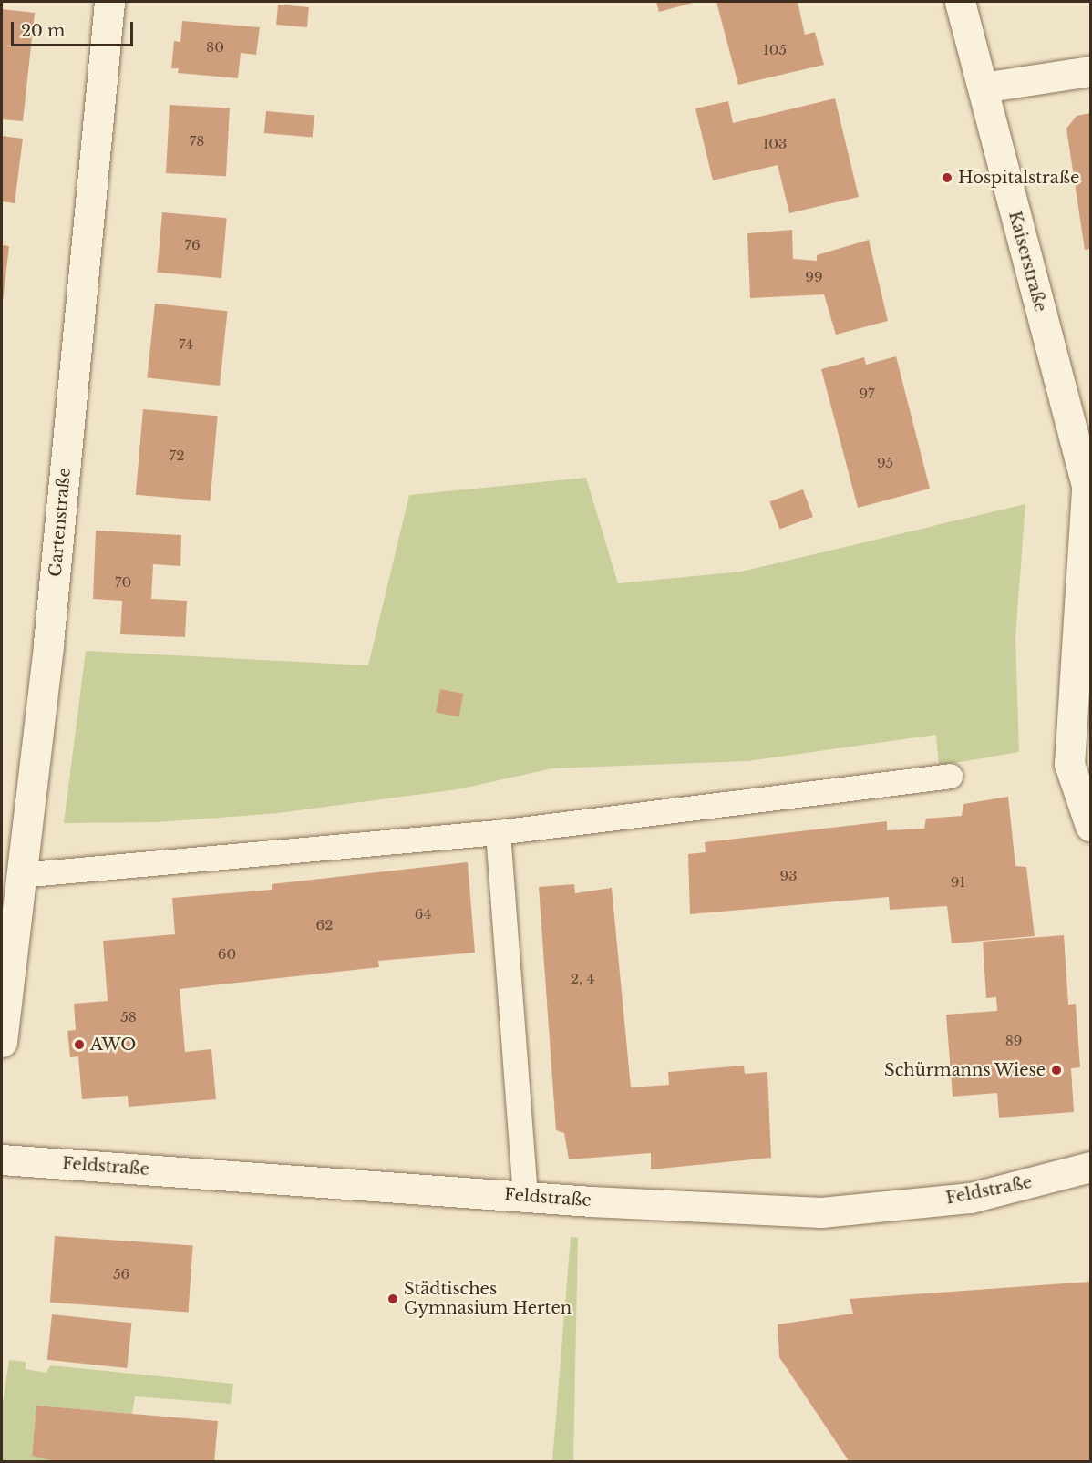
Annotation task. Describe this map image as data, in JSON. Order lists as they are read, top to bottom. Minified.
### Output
{"streets":{"main road":["Kaiserstraße","Gartenstraße","Feldstraße"]},"places":["Hospitalstraße","AWO","Schürmanns Wiese","Städtisches Gymnasium Herten"],"house_numbers":["80","105","78","103","76","99","74","97","72","95","70","93","91","64","62","60","2, 4","58","89","56"],"scale_bar":"20 m"}
